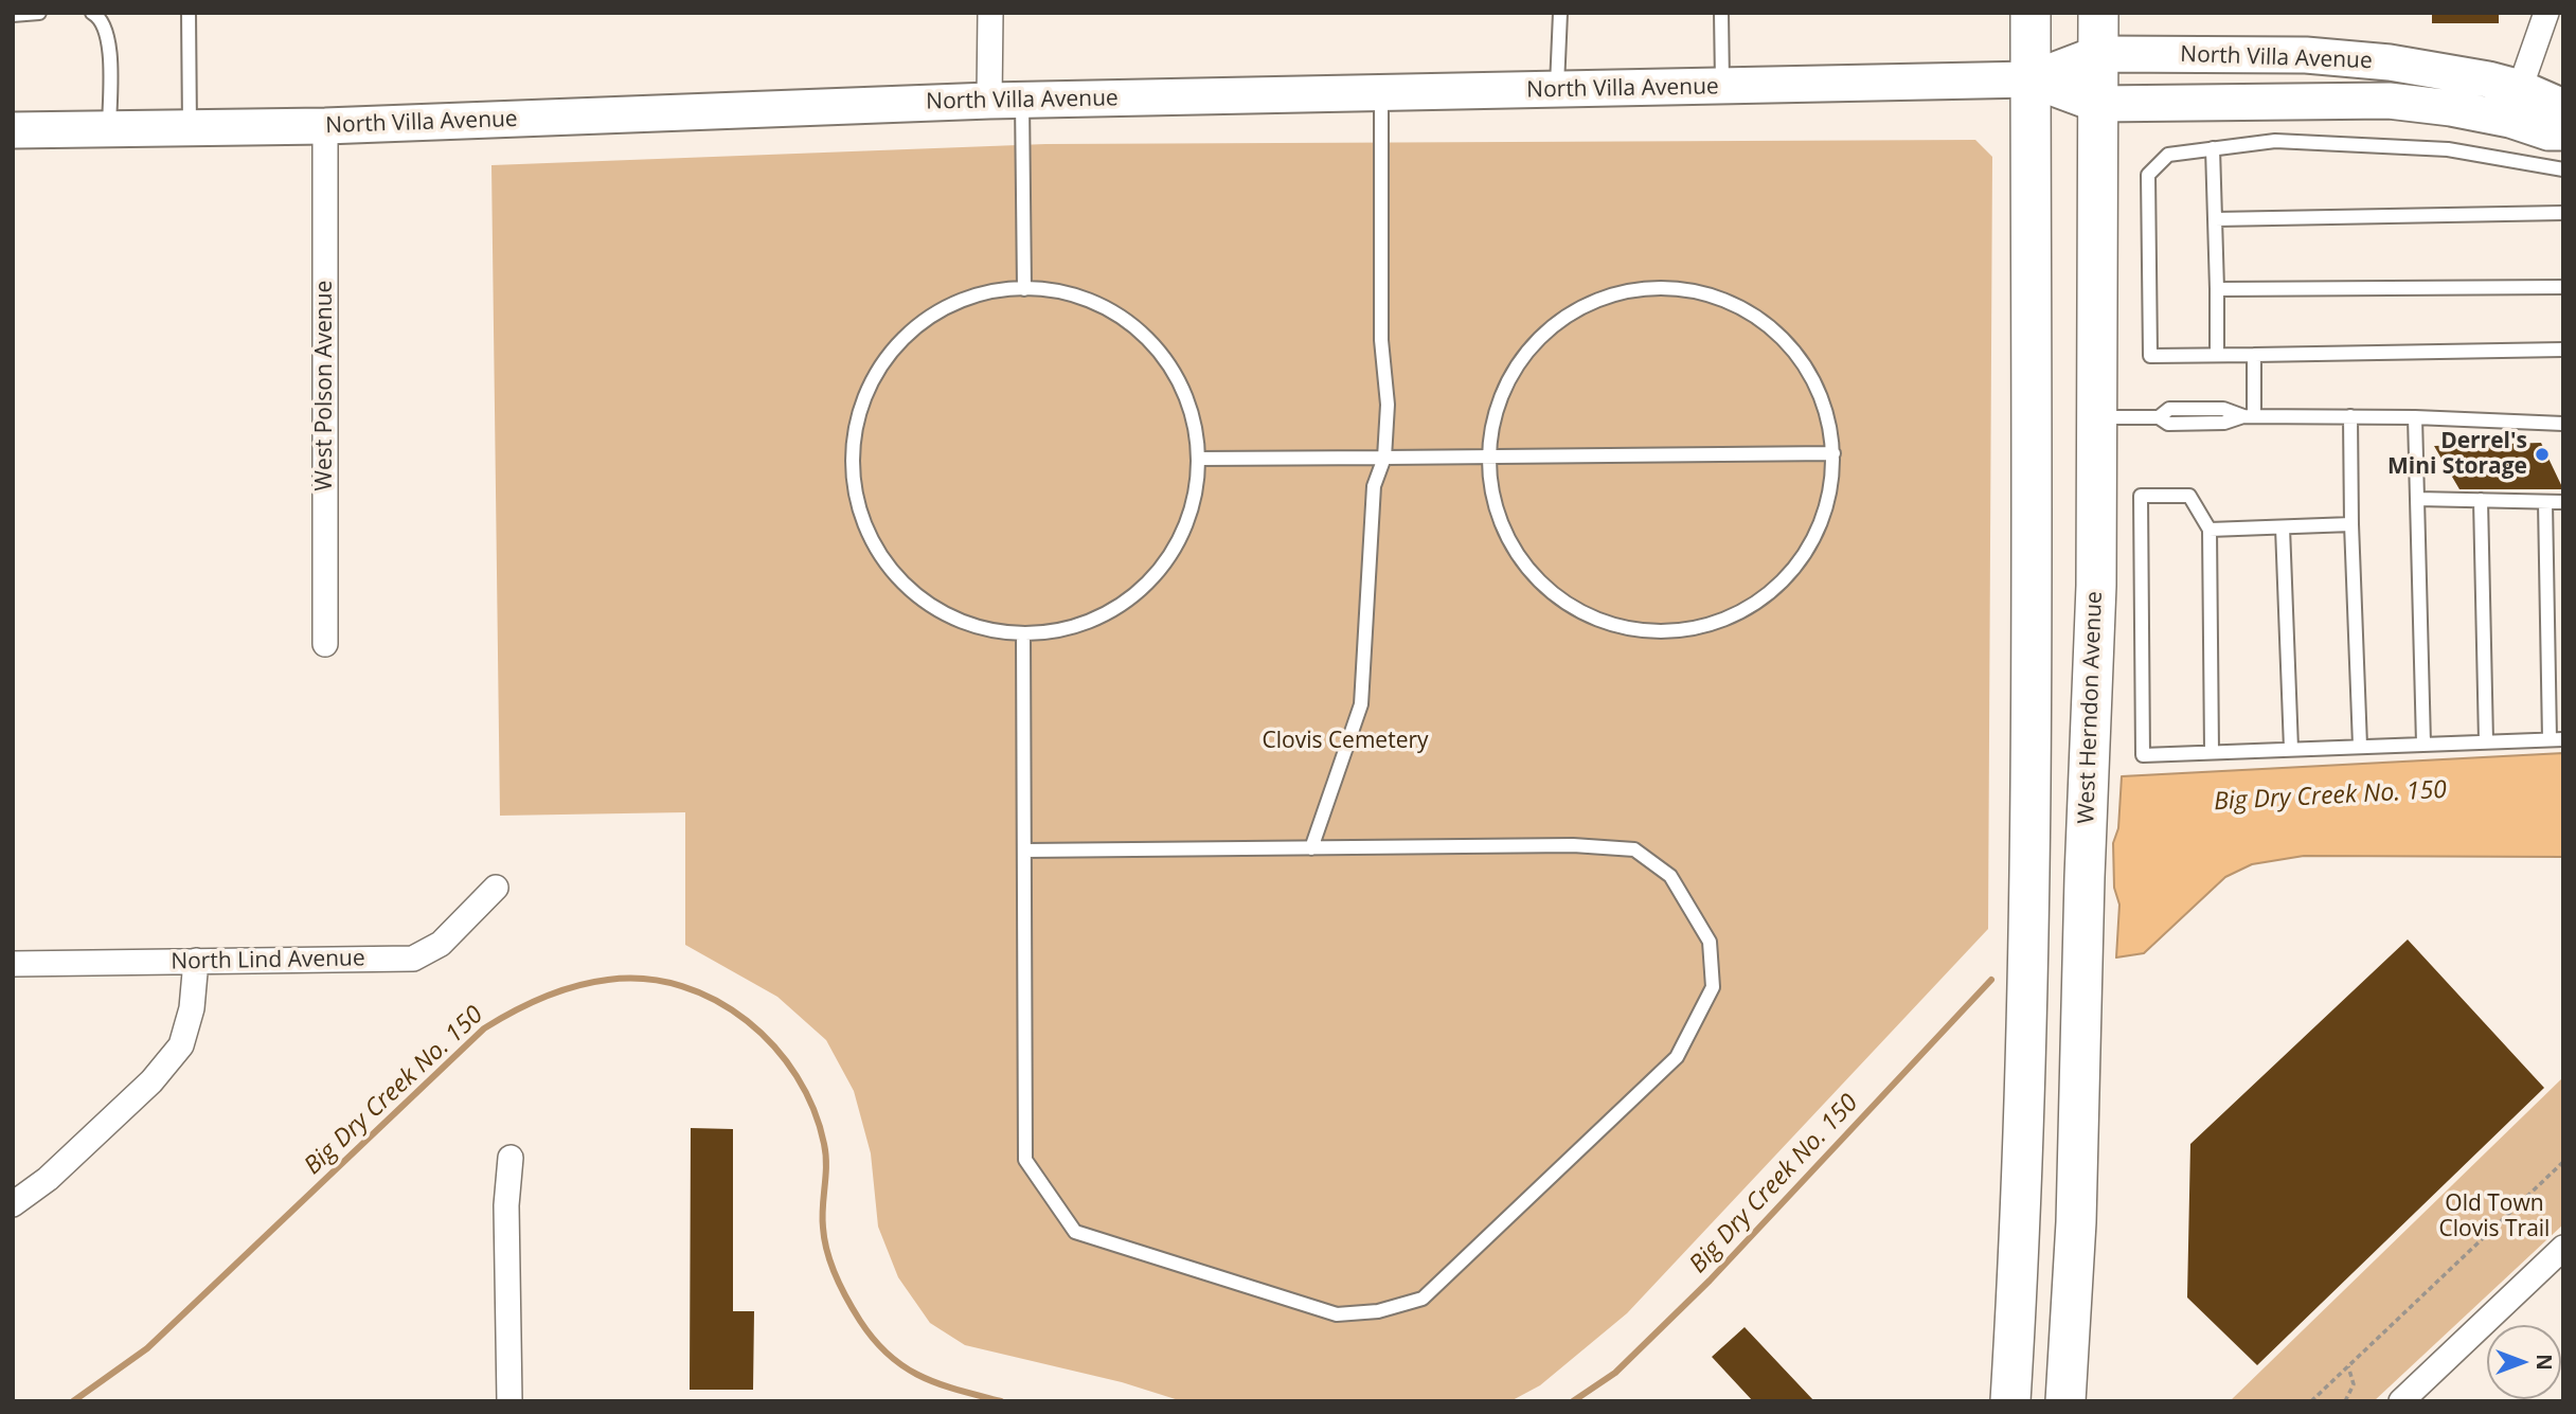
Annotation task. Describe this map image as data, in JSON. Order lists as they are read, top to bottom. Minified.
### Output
{"streets":{"main road":["North Villa Avenue","West Herndon Avenue"],"street":["West Polson Avenue","North Lind Avenue"]},"crossings":[["North Villa Avenue","West Polson Avenue"],["North Villa Avenue","West Herndon Avenue"]],"water":["Big Dry Creek No. 150"],"parks":["Clovis Cemetery","Old Town Clovis Trail"],"places":["Derrel's Mini Storage"],"north":"right"}
